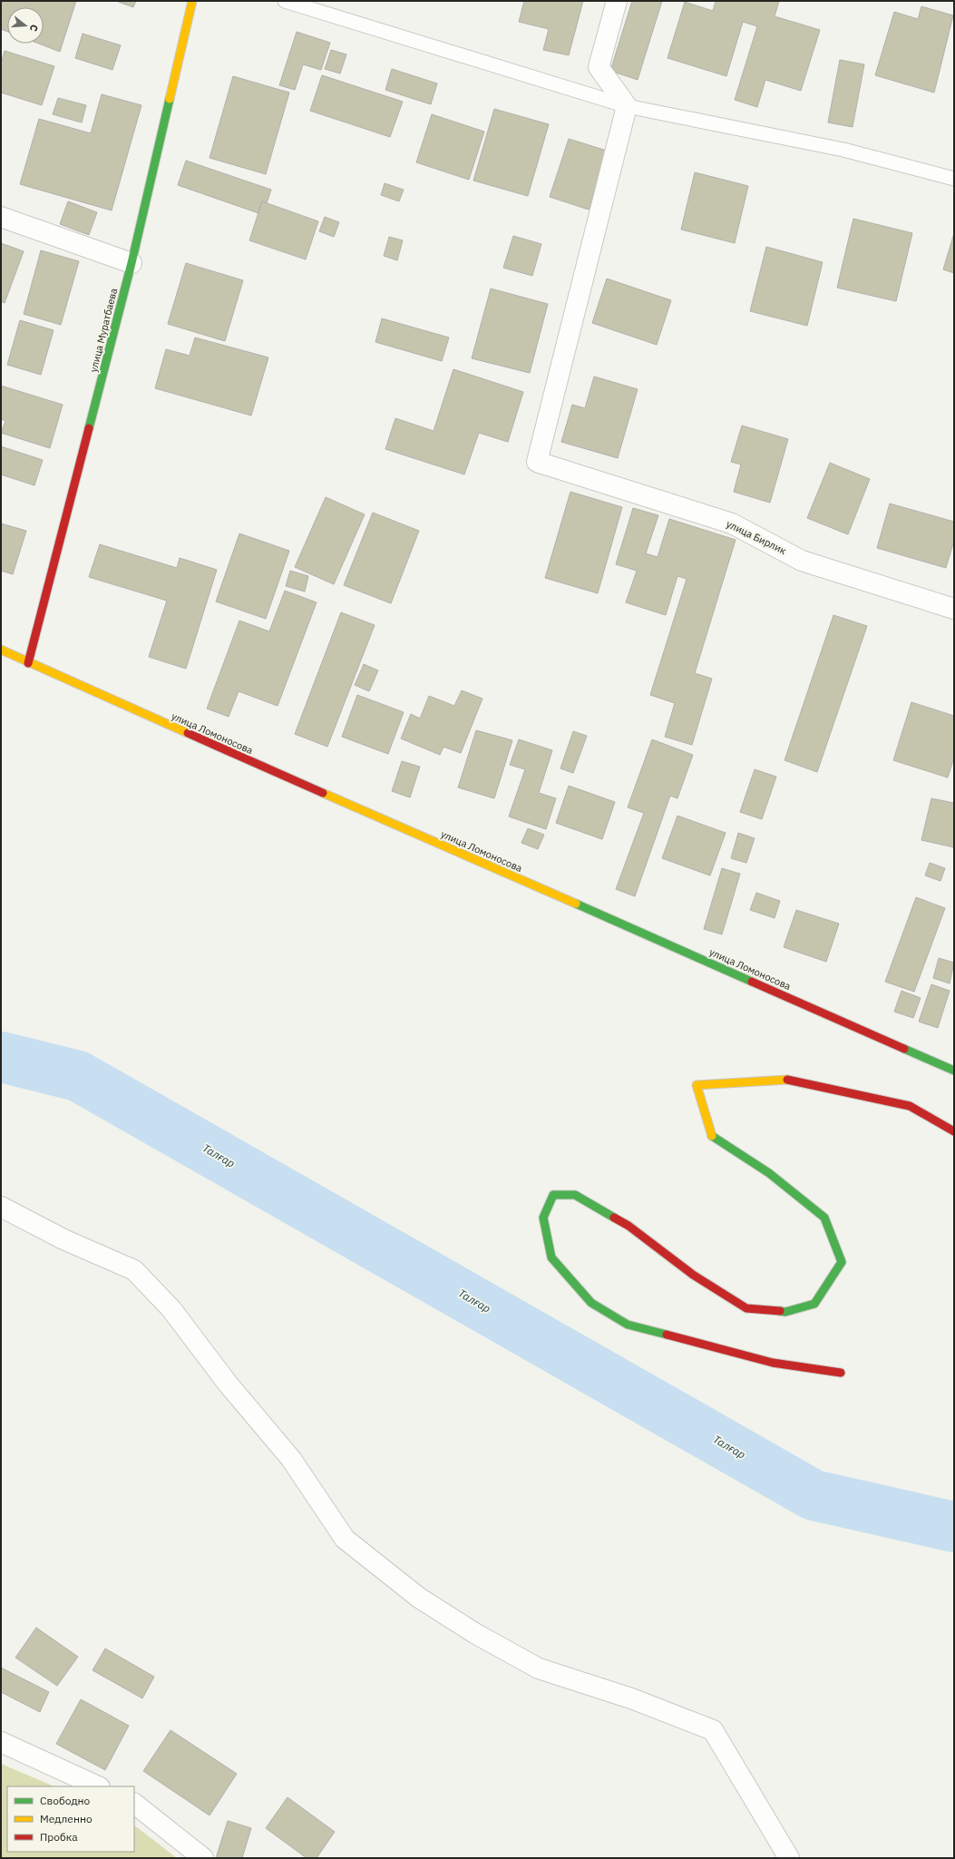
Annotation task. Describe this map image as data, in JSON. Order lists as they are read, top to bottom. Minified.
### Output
{"streets":{"street":["улица Муратбаева","улица Бирлик","улица Ломоносова"]},"crossings":[["улица Муратбаева","улица Ломоносова"]],"water":["Талғар"],"legend":["Свободно","Медленно","Пробка"],"north":"right"}
